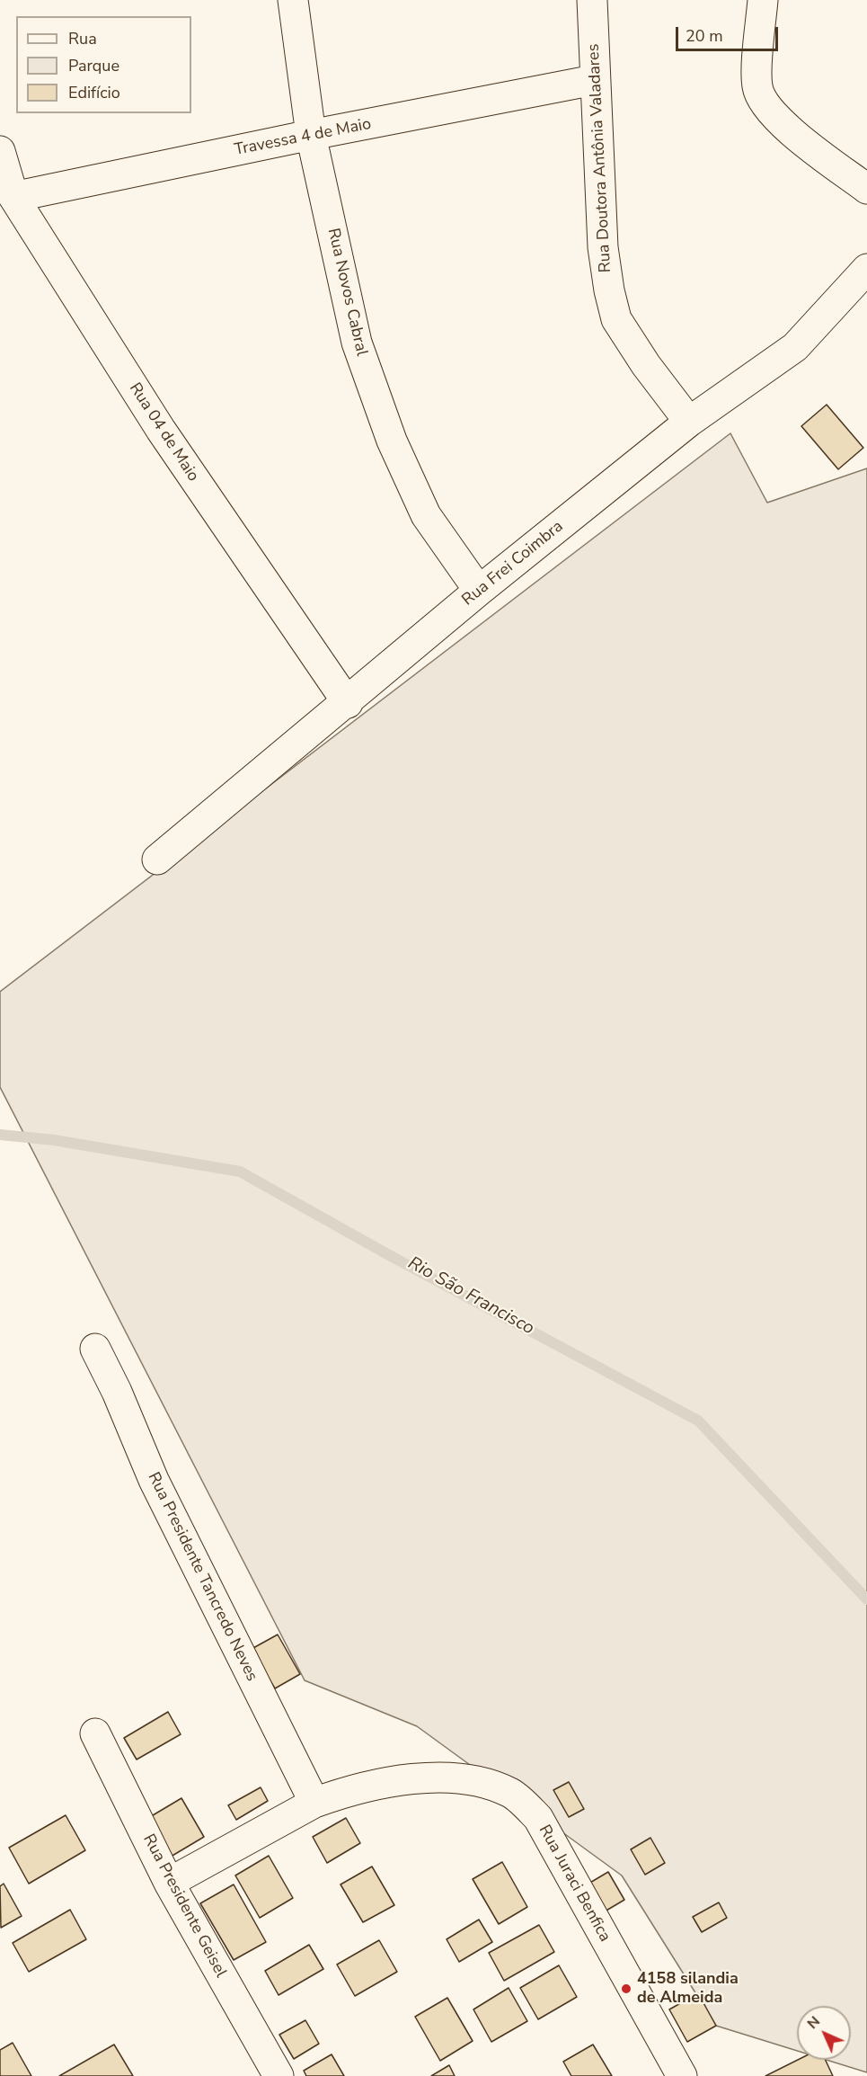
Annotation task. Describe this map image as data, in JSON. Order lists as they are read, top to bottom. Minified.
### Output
{"streets":{"street":["Travessa 4 de Maio","Rua Doutora Antônia Valadares","Rua Novos Cabral","Rua 04 de Maio","Rua Frei Coimbra","Rua Presidente Tancredo Neves","Rua Juraci Benfica","Rua Presidente Geisel"]},"crossings":[["Travessa 4 de Maio","Rua Doutora Antônia Valadares"],["Travessa 4 de Maio","Rua Novos Cabral"],["Travessa 4 de Maio","Rua 04 de Maio"],["Rua Doutora Antônia Valadares","Rua Frei Coimbra"],["Rua Novos Cabral","Rua Frei Coimbra"],["Rua 04 de Maio","Rua Frei Coimbra"],["Rua Presidente Tancredo Neves","Rua Juraci Benfica"],["Rua Juraci Benfica","Rua Presidente Geisel"]],"water":["Rio São Francisco"],"places":["4158 silandia de Almeida"],"legend":["Rua","Parque","Edifício"],"scale_bar":"20 m","north":"top left"}
